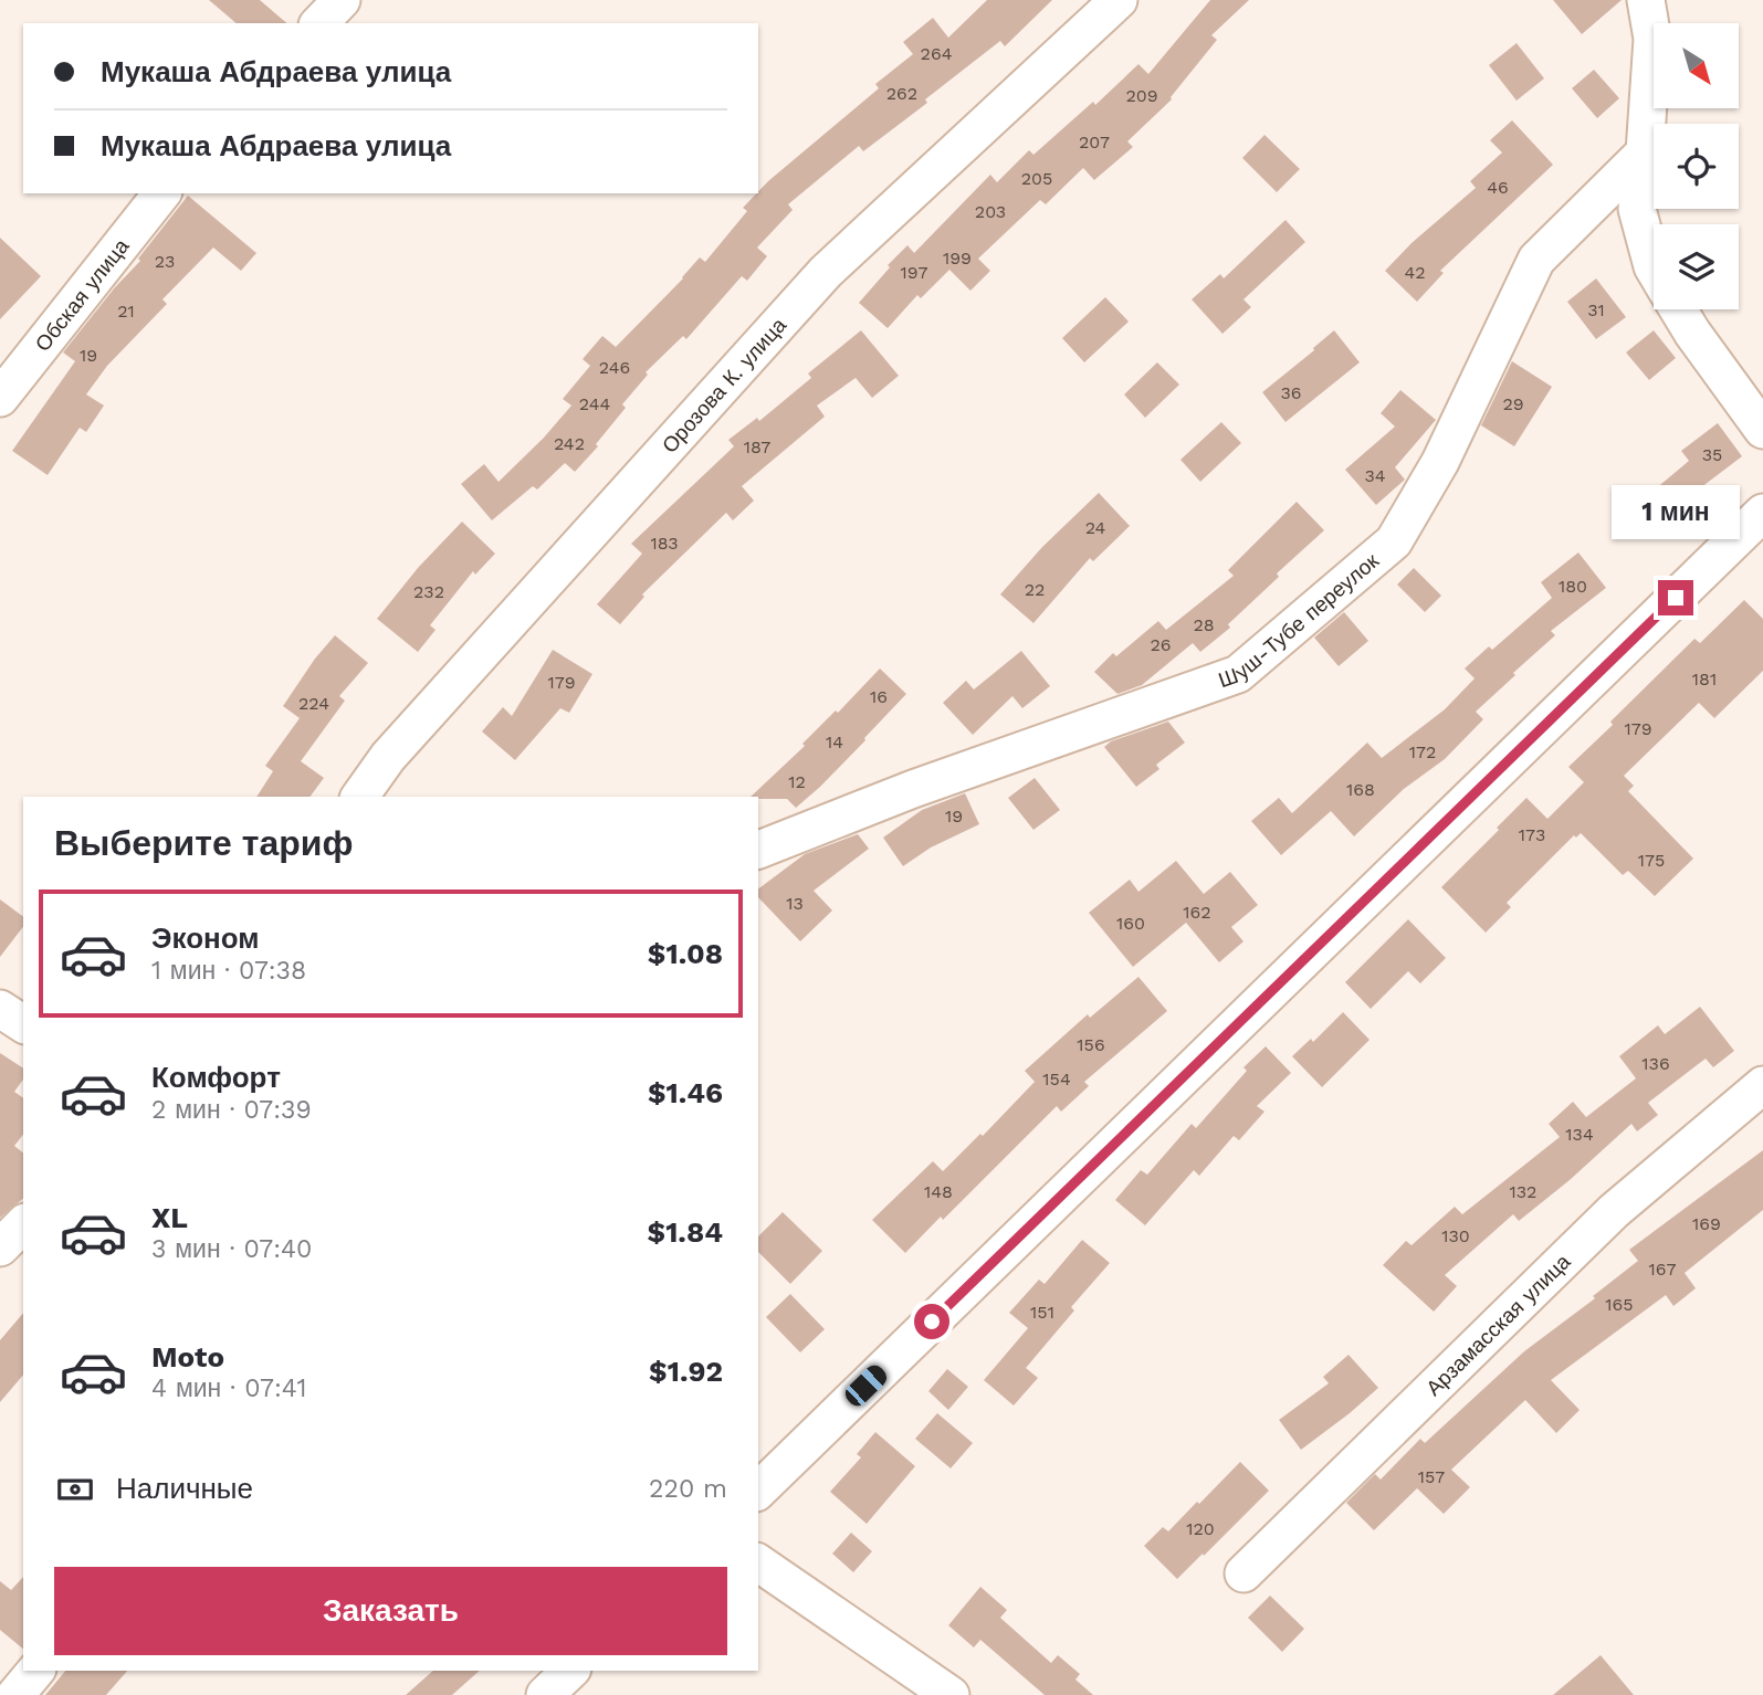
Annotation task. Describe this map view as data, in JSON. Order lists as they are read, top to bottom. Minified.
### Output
{"streets":{"street":["Обская улица","Орозова К. улица","Шуш-Тубе переулок","Арзамасская улица"]},"house_numbers":["264","262","209","207","205","46","203","199","23","197","42","31","21","19","246","36","244","29","242","187","35","34","24","183","180","22","232","28","26","181","179","16","224","179","14","172","12","168","19","173","175","13","162","160","156","136","154","134","148","132","169","130","167","165","151","157","120"],"north":"bottom right","page":{"banner":["Мукаша Абдраева улица","Мукаша Абдраева улица"],"bubble":"1 мин","heading":"Выберите тариф","list":[{"name":"Эконом","note":"1 мин · 07:38","value":"$1.08"},{"name":"Комфорт","note":"2 мин · 07:39","value":"$1.46"},{"name":"XL","note":"3 мин · 07:40","value":"$1.84"},{"name":"Moto","note":"4 мин · 07:41","value":"$1.92"}],"pay":["Наличные","220 m"],"buttons":"Заказать"}}
